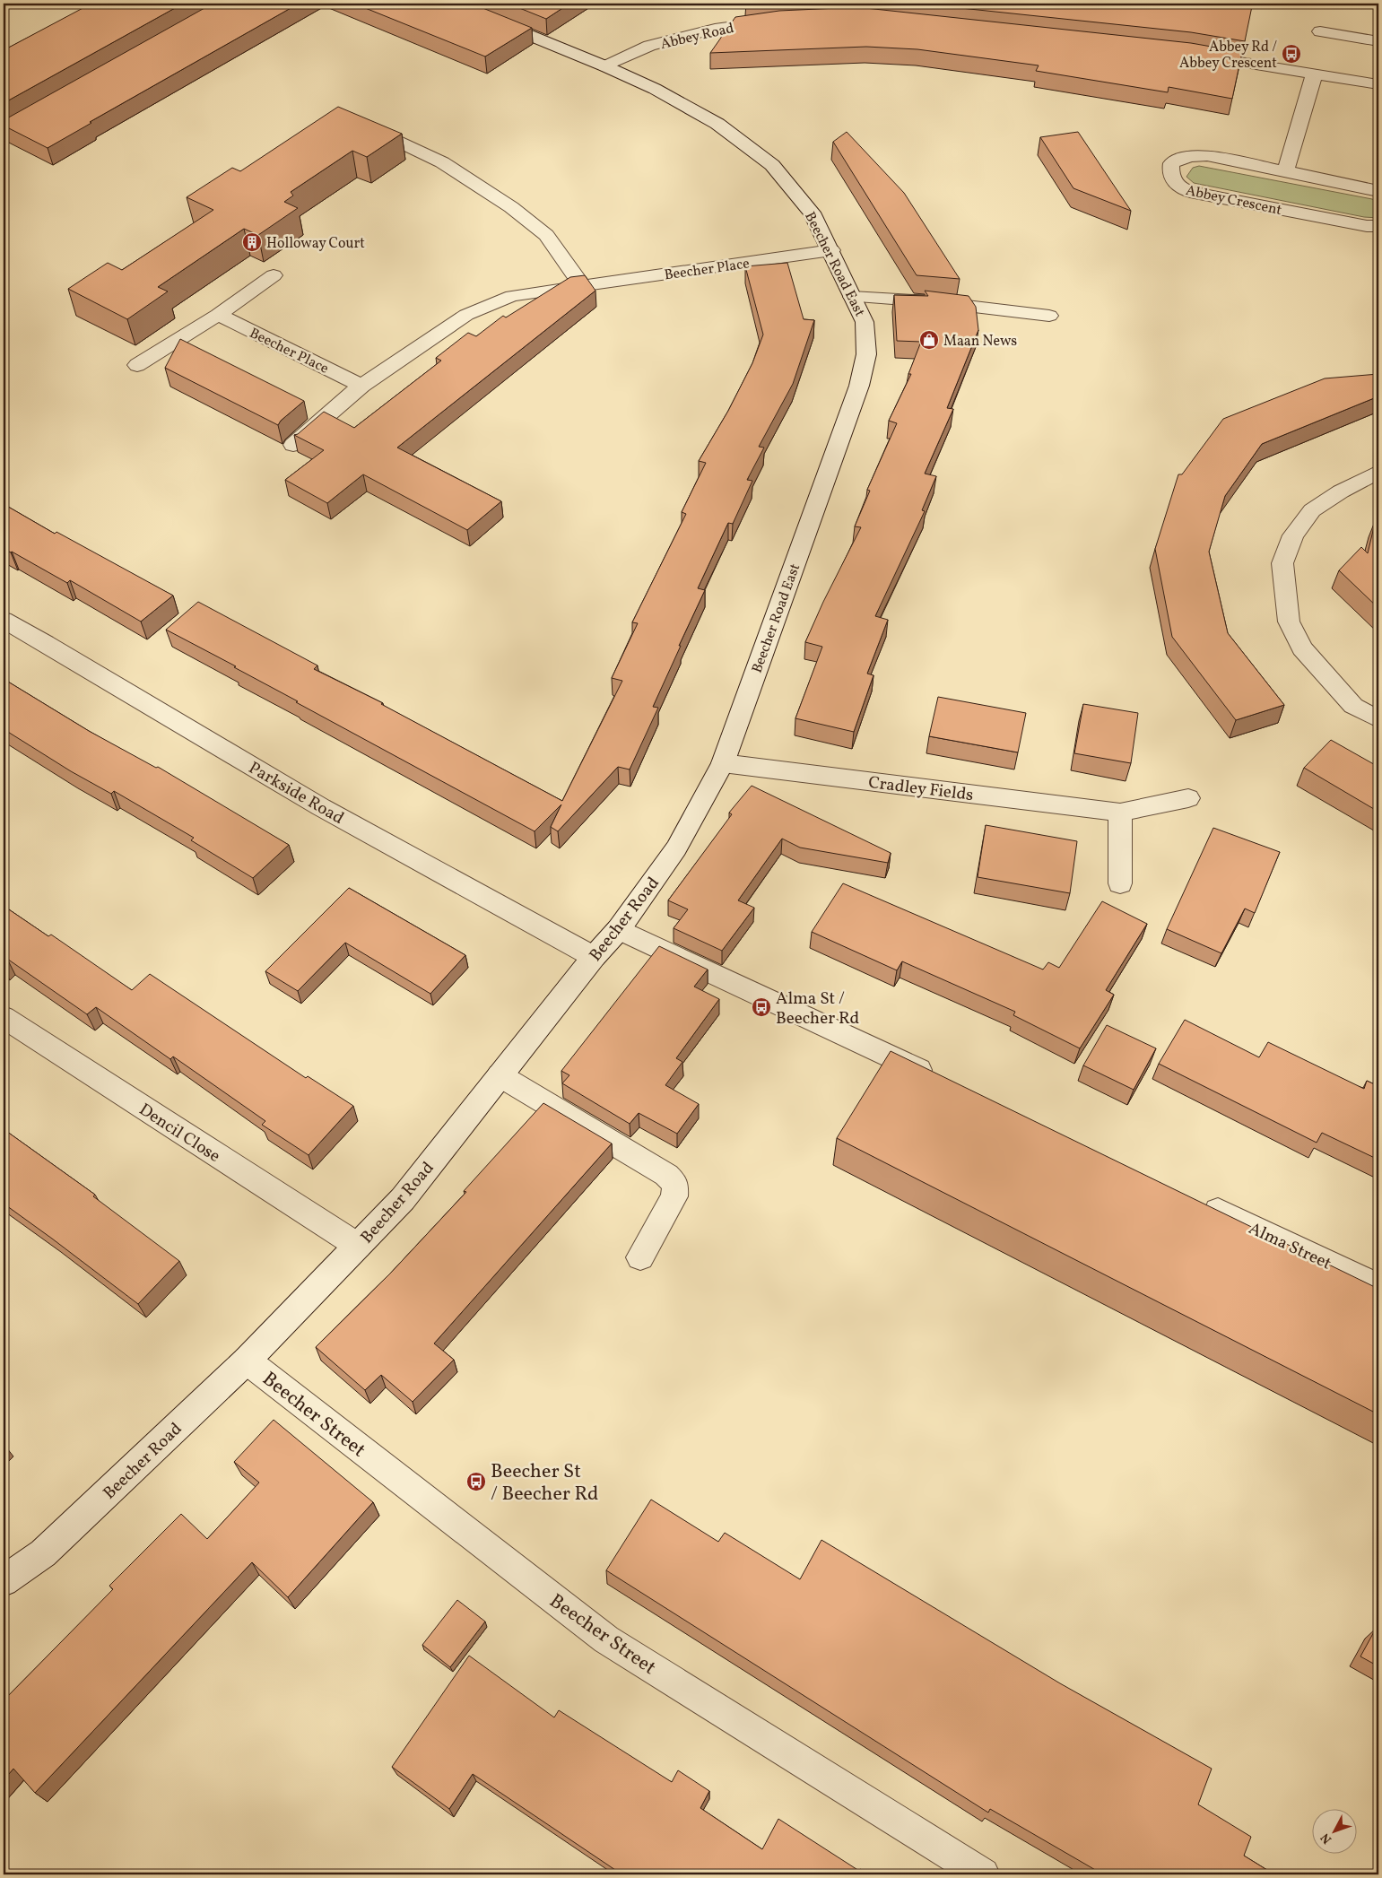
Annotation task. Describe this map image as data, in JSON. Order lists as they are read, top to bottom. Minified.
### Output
{"streets":{"street":["Abbey Road","Abbey Crescent","Beecher Road East","Beecher Place","Cradley Fields","Parkside Road","Beecher Road","Dencil Close","Alma Street","Beecher Street"]},"crossings":[["Abbey Road","Beecher Road East"],["Beecher Road East","Beecher Place"],["Beecher Road East","Cradley Fields"],["Beecher Road East","Beecher Road"],["Cradley Fields","Beecher Road"],["Parkside Road","Beecher Road"],["Beecher Road","Dencil Close"],["Beecher Road","Beecher Street"]],"places":{"bus stop":["Abbey Rd / Abbey Crescent","Alma St / Beecher Rd","Beecher St / Beecher Rd"],"building":["Holloway Court"],"shop":["Maan News"]},"north":"bottom left"}
